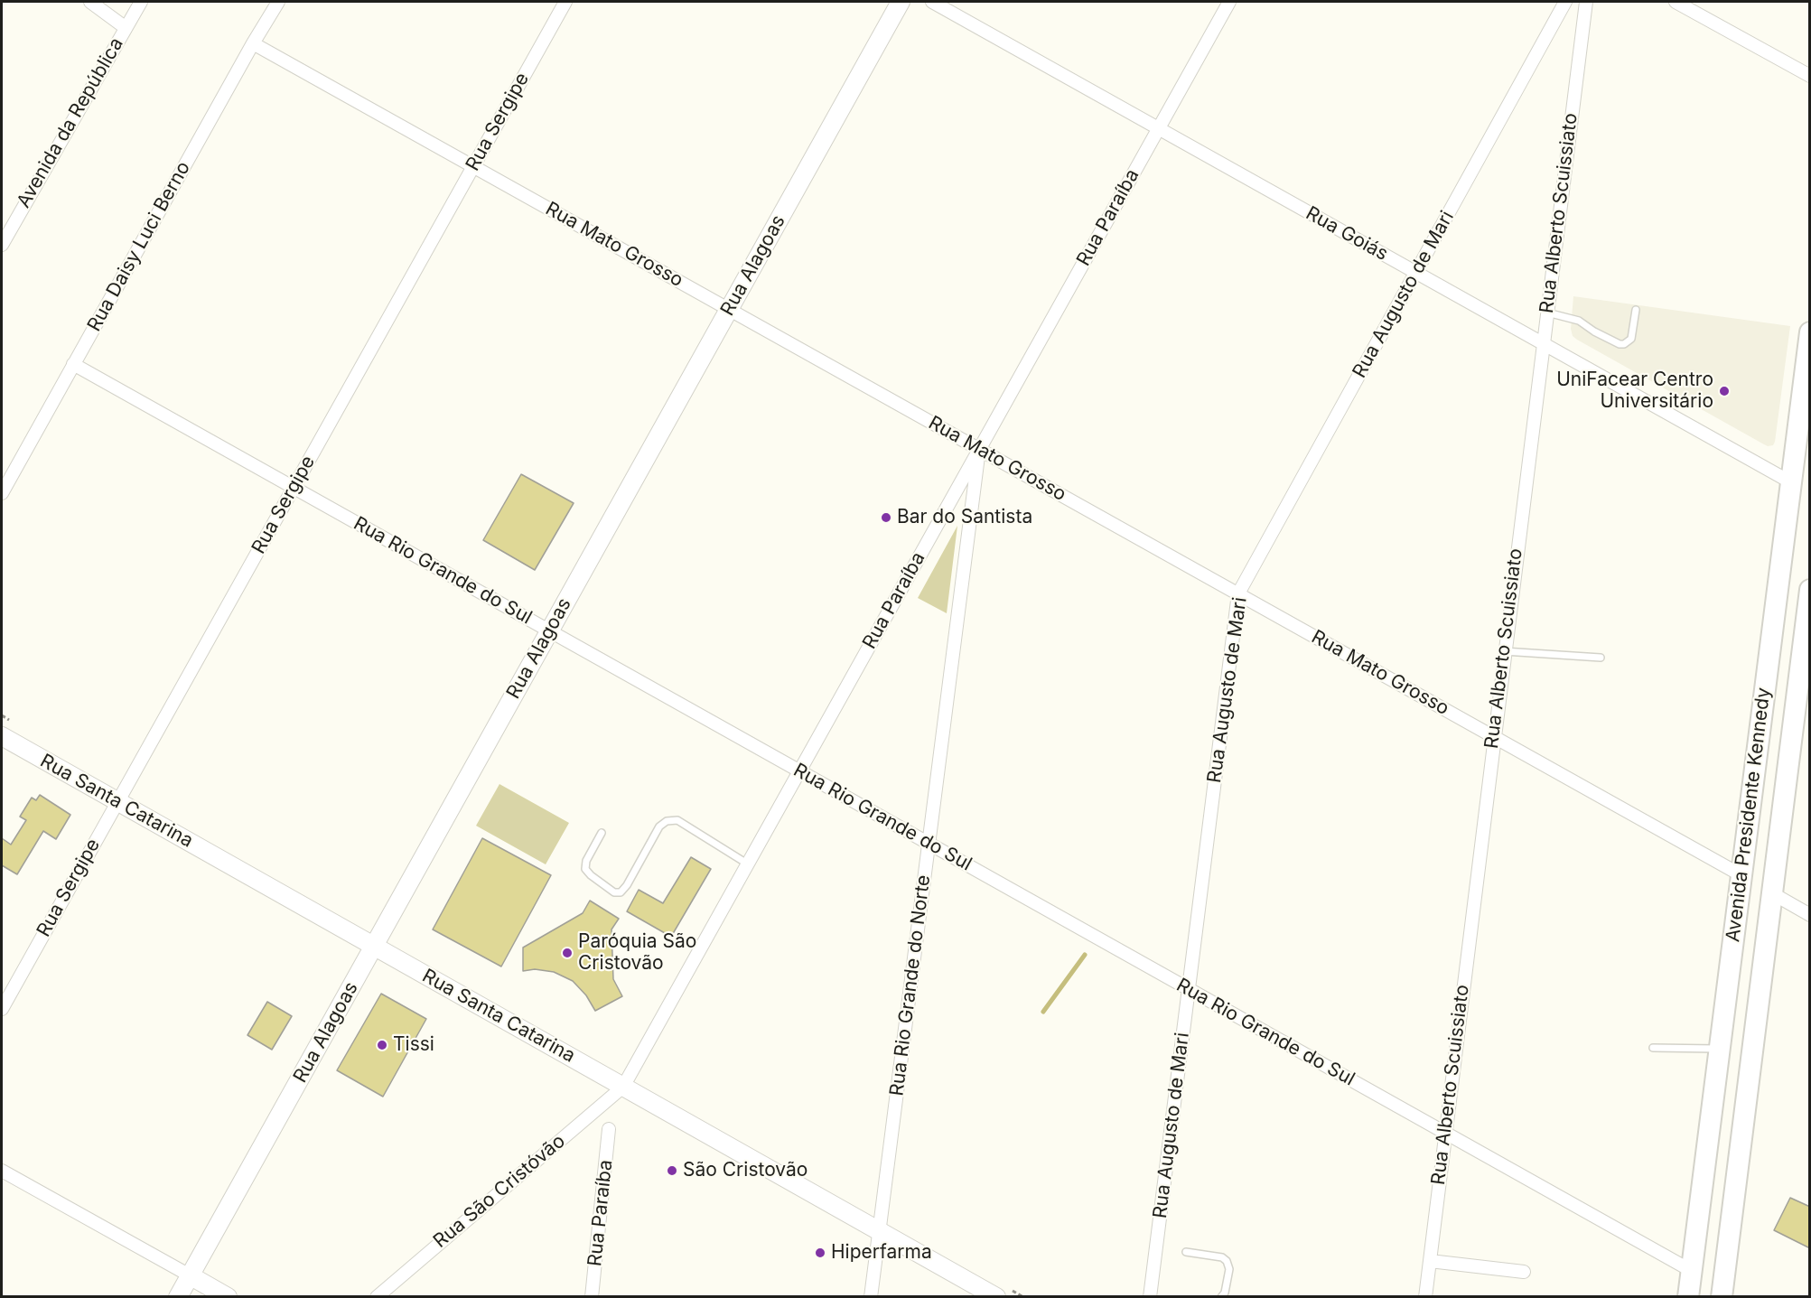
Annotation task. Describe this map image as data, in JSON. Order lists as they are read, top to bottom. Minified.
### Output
{"streets":{"main road":["Avenida Presidente Kennedy"],"street":["Rua Sergipe","Avenida da República","Rua Alberto Scuissiato","Rua Paraíba","Rua Goiás","Rua Mato Grosso","Rua Daisy Luci Berno","Rua Alagoas","Rua Augusto de Mari","Rua Rio Grande do Sul","Rua Santa Catarina","Rua Rio Grande do Norte","Rua São Cristóvão"]},"crossings":[["Rua Sergipe","Rua Mato Grosso"],["Rua Sergipe","Rua Rio Grande do Sul"],["Rua Sergipe","Rua Santa Catarina"],["Rua Alberto Scuissiato","Rua Goiás"],["Rua Alberto Scuissiato","Rua Mato Grosso"],["Rua Alberto Scuissiato","Rua Rio Grande do Sul"],["Rua Paraíba","Rua Goiás"],["Rua Paraíba","Rua Mato Grosso"],["Rua Paraíba","Rua Rio Grande do Sul"],["Rua Paraíba","Rua Santa Catarina"],["Rua Paraíba","Rua Rio Grande do Norte"],["Rua Paraíba","Rua São Cristóvão"],["Rua Goiás","Rua Augusto de Mari"],["Rua Goiás","Avenida Presidente Kennedy"],["Rua Mato Grosso","Rua Daisy Luci Berno"],["Rua Mato Grosso","Rua Alagoas"],["Rua Mato Grosso","Rua Augusto de Mari"],["Rua Mato Grosso","Avenida Presidente Kennedy"],["Rua Mato Grosso","Rua Rio Grande do Norte"],["Rua Daisy Luci Berno","Rua Rio Grande do Sul"],["Rua Alagoas","Rua Rio Grande do Sul"],["Rua Alagoas","Rua Santa Catarina"],["Rua Augusto de Mari","Rua Rio Grande do Sul"],["Rua Rio Grande do Sul","Avenida Presidente Kennedy"],["Rua Rio Grande do Sul","Rua Rio Grande do Norte"],["Rua Santa Catarina","Rua Rio Grande do Norte"],["Rua Santa Catarina","Rua São Cristóvão"]],"places":["UniFacear Centro Universitário","Bar do Santista","Paróquia São Cristovão","Tissi","São Cristovão","Hiperfarma"]}
